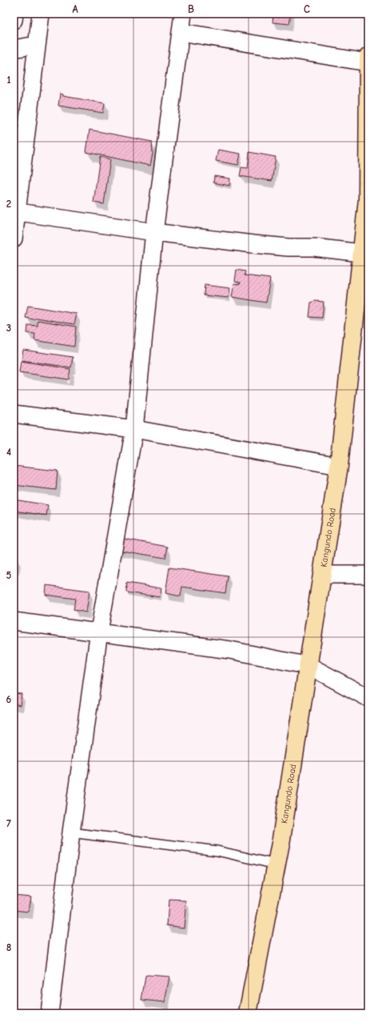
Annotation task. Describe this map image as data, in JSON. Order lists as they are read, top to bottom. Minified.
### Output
{"streets":{"highway":["Kangundo Road"]},"grid":{"columns":["A","B","C"],"rows":["1","2","3","4","5","6","7","8"]}}
